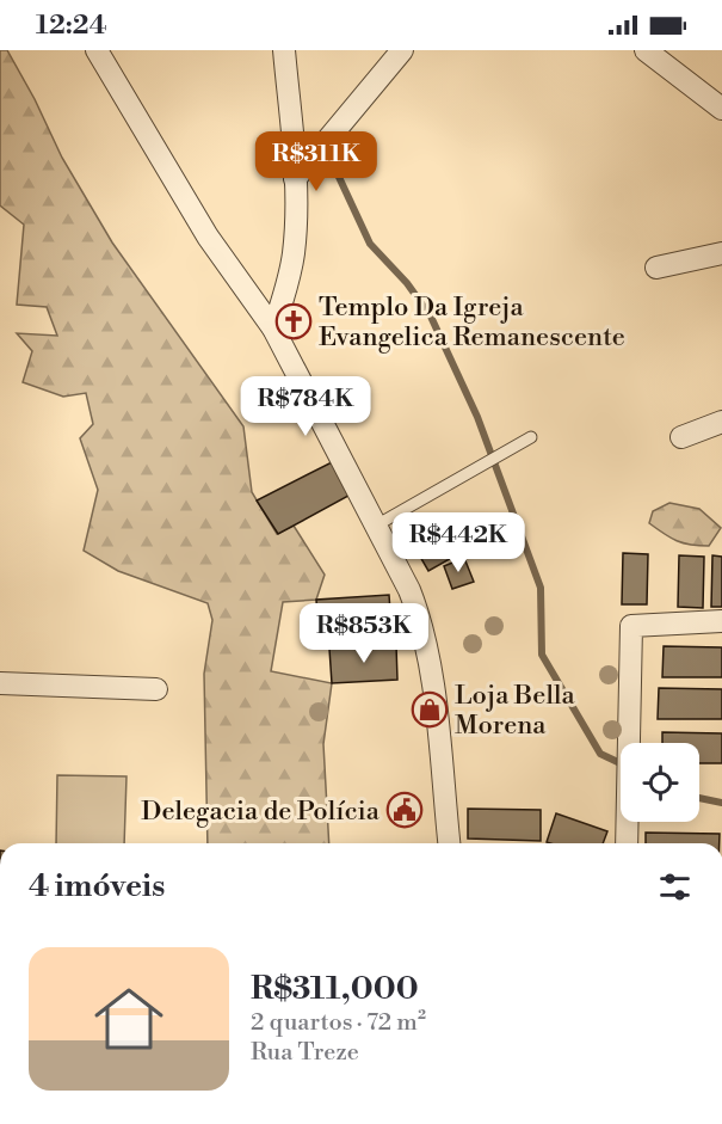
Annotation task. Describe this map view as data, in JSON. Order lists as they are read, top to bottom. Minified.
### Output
{"places":{"church":["Templo Da Igreja Evangelica Remanescente"],"shop":["Loja Bella Morena"],"public building":["Delegacia de Polícia"]},"page":{"status":"12:24","price":["R$311K","R$784K","R$442K","R$853K"],"heading":"4 imóveis","list":[{"name":"R$311,000","note":"2 quartos · 72 m² · Rua Treze"}]}}
